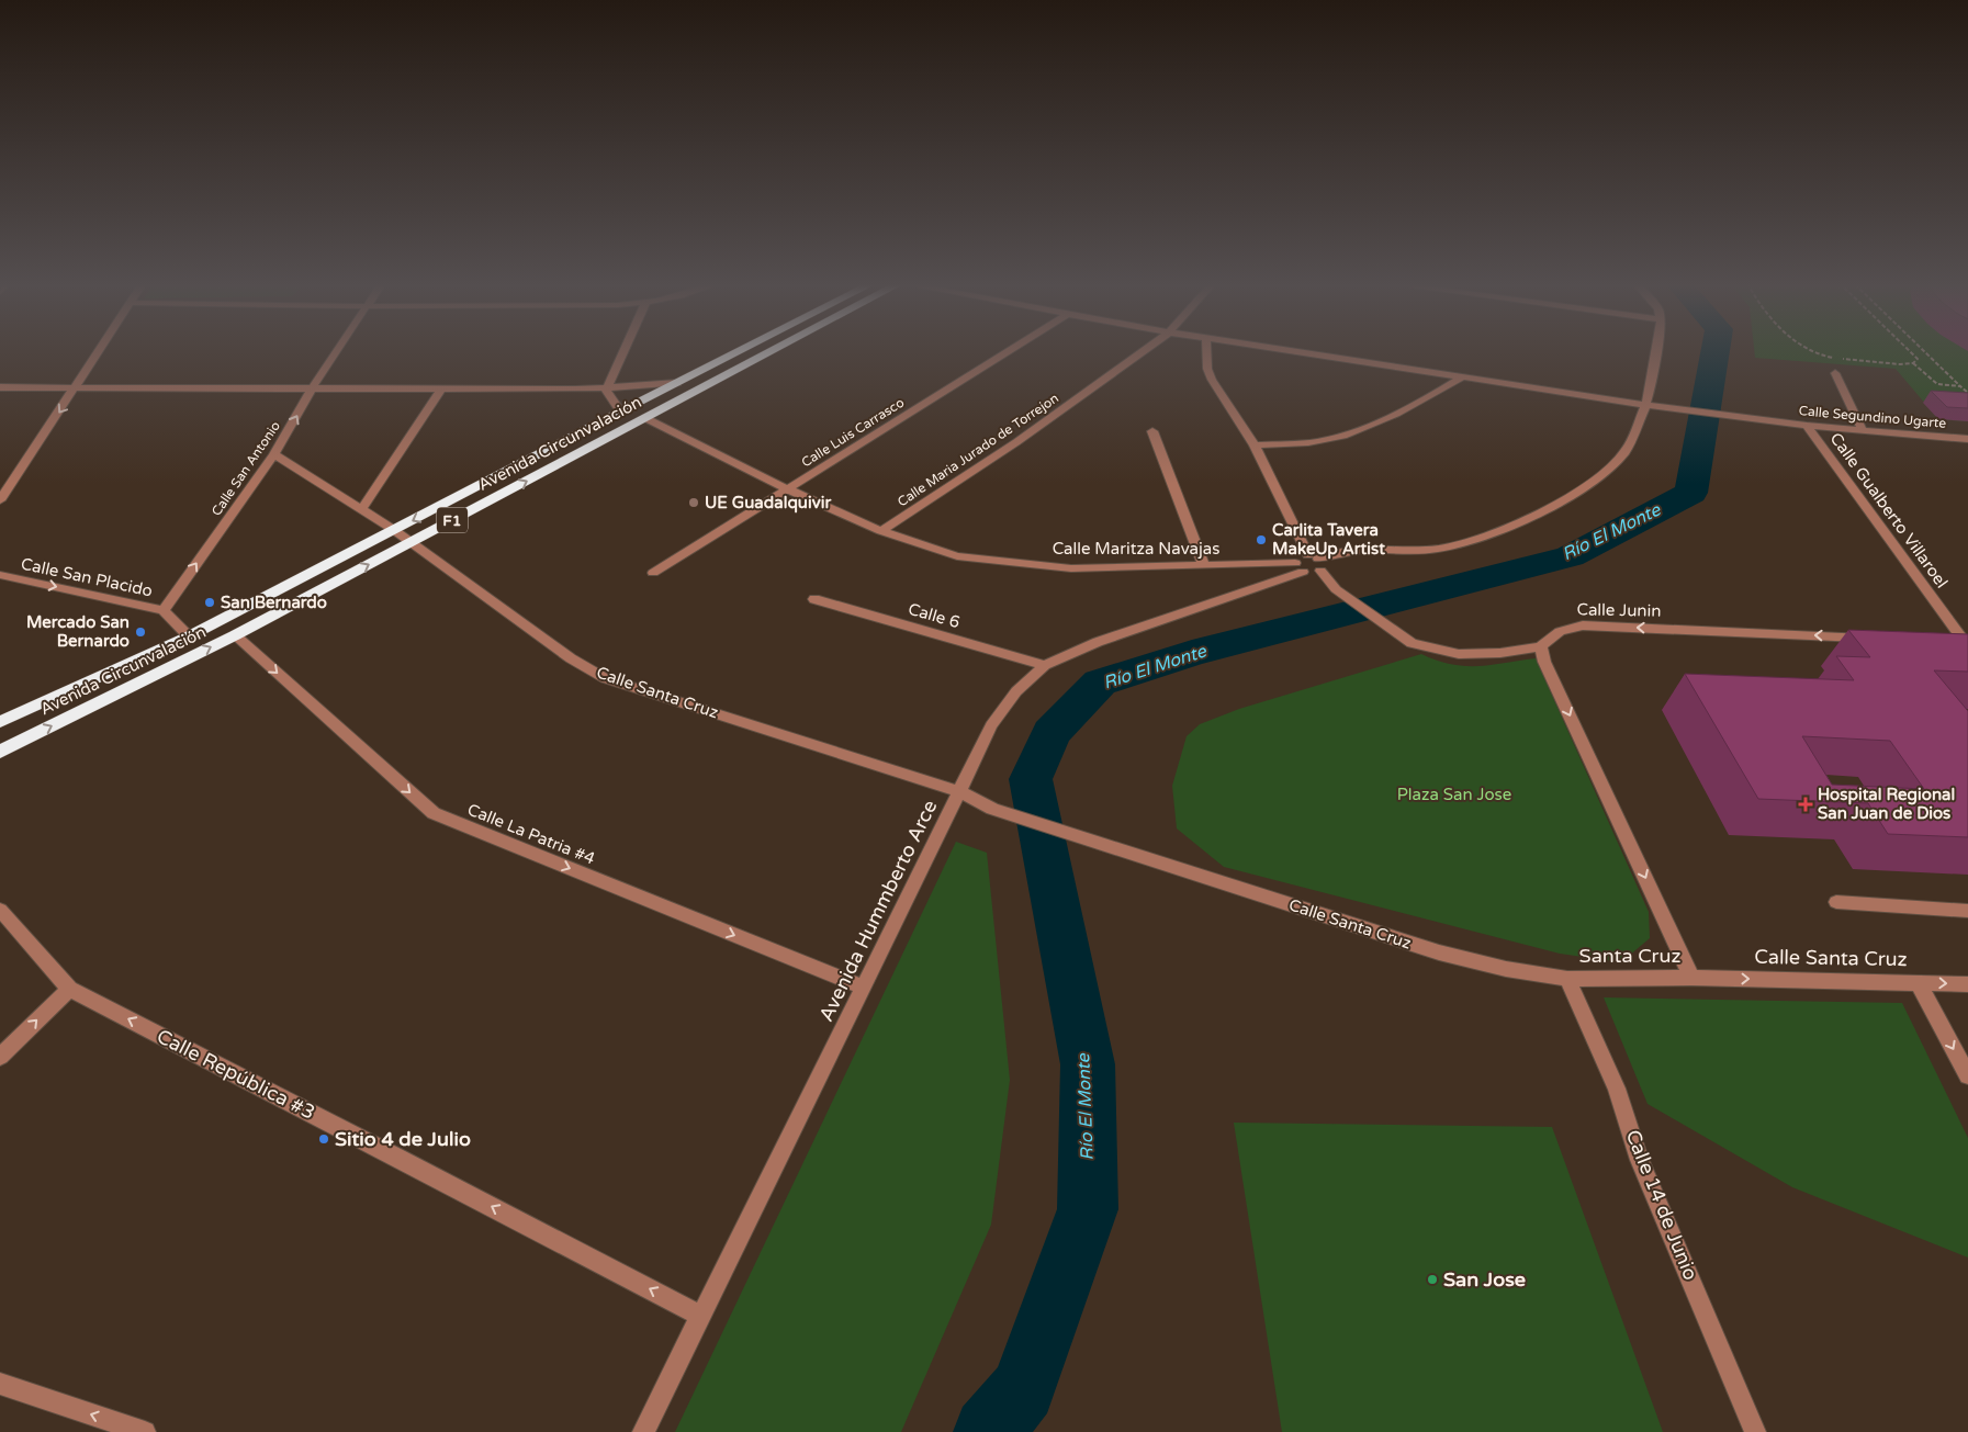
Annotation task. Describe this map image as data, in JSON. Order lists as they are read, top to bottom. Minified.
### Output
{"streets":{"highway":["Avenida Circunvalación","F1"],"street":["Calle Segundino Ugarte","Calle Luis Carrasco","Calle Maria Jurado de Torrejon","Calle San Antonio","Calle Gualberto Villaroel","Calle Maritza Navajas","Calle San Placido","Calle Junin","Calle 6","Calle Santa Cruz","Calle La Patria #4","Avenida Hummberto Arce","Santa Cruz","Calle República #3","Calle 14 de Junio"]},"crossings":[["Calle Segundino Ugarte","Calle Gualberto Villaroel"],["Calle Luis Carrasco","Calle Maritza Navajas"],["Avenida Circunvalación","Calle Maritza Navajas"],["Avenida Circunvalación","Calle San Placido"],["Avenida Circunvalación","Calle Santa Cruz"],["Avenida Circunvalación","Calle La Patria #4"],["Calle Maria Jurado de Torrejon","Calle Maritza Navajas"],["Calle San Antonio","Calle San Placido"],["Calle San Antonio","Calle Santa Cruz"],["Calle Maritza Navajas","Avenida Hummberto Arce"],["Calle 6","Avenida Hummberto Arce"],["Calle Santa Cruz","Avenida Hummberto Arce"],["Calle Santa Cruz","Santa Cruz"],["Calle Santa Cruz","Calle 14 de Junio"],["Calle La Patria #4","Avenida Hummberto Arce"],["Avenida Hummberto Arce","Calle República #3"],["Santa Cruz","Calle 14 de Junio"]],"one_way":["Calle San Antonio","Calle San Placido","Calle Junin","Calle La Patria #4","Calle República #3"],"water":["Río El Monte"],"parks":["Plaza San Jose"],"places":{"other":["UE Guadalquivir","Carlita Tavera MakeUp Artist","San Bernardo","Mercado San Bernardo","Sitio 4 de Julio","San Jose"],"health":["Hospital Regional San Juan de Dios"]}}
